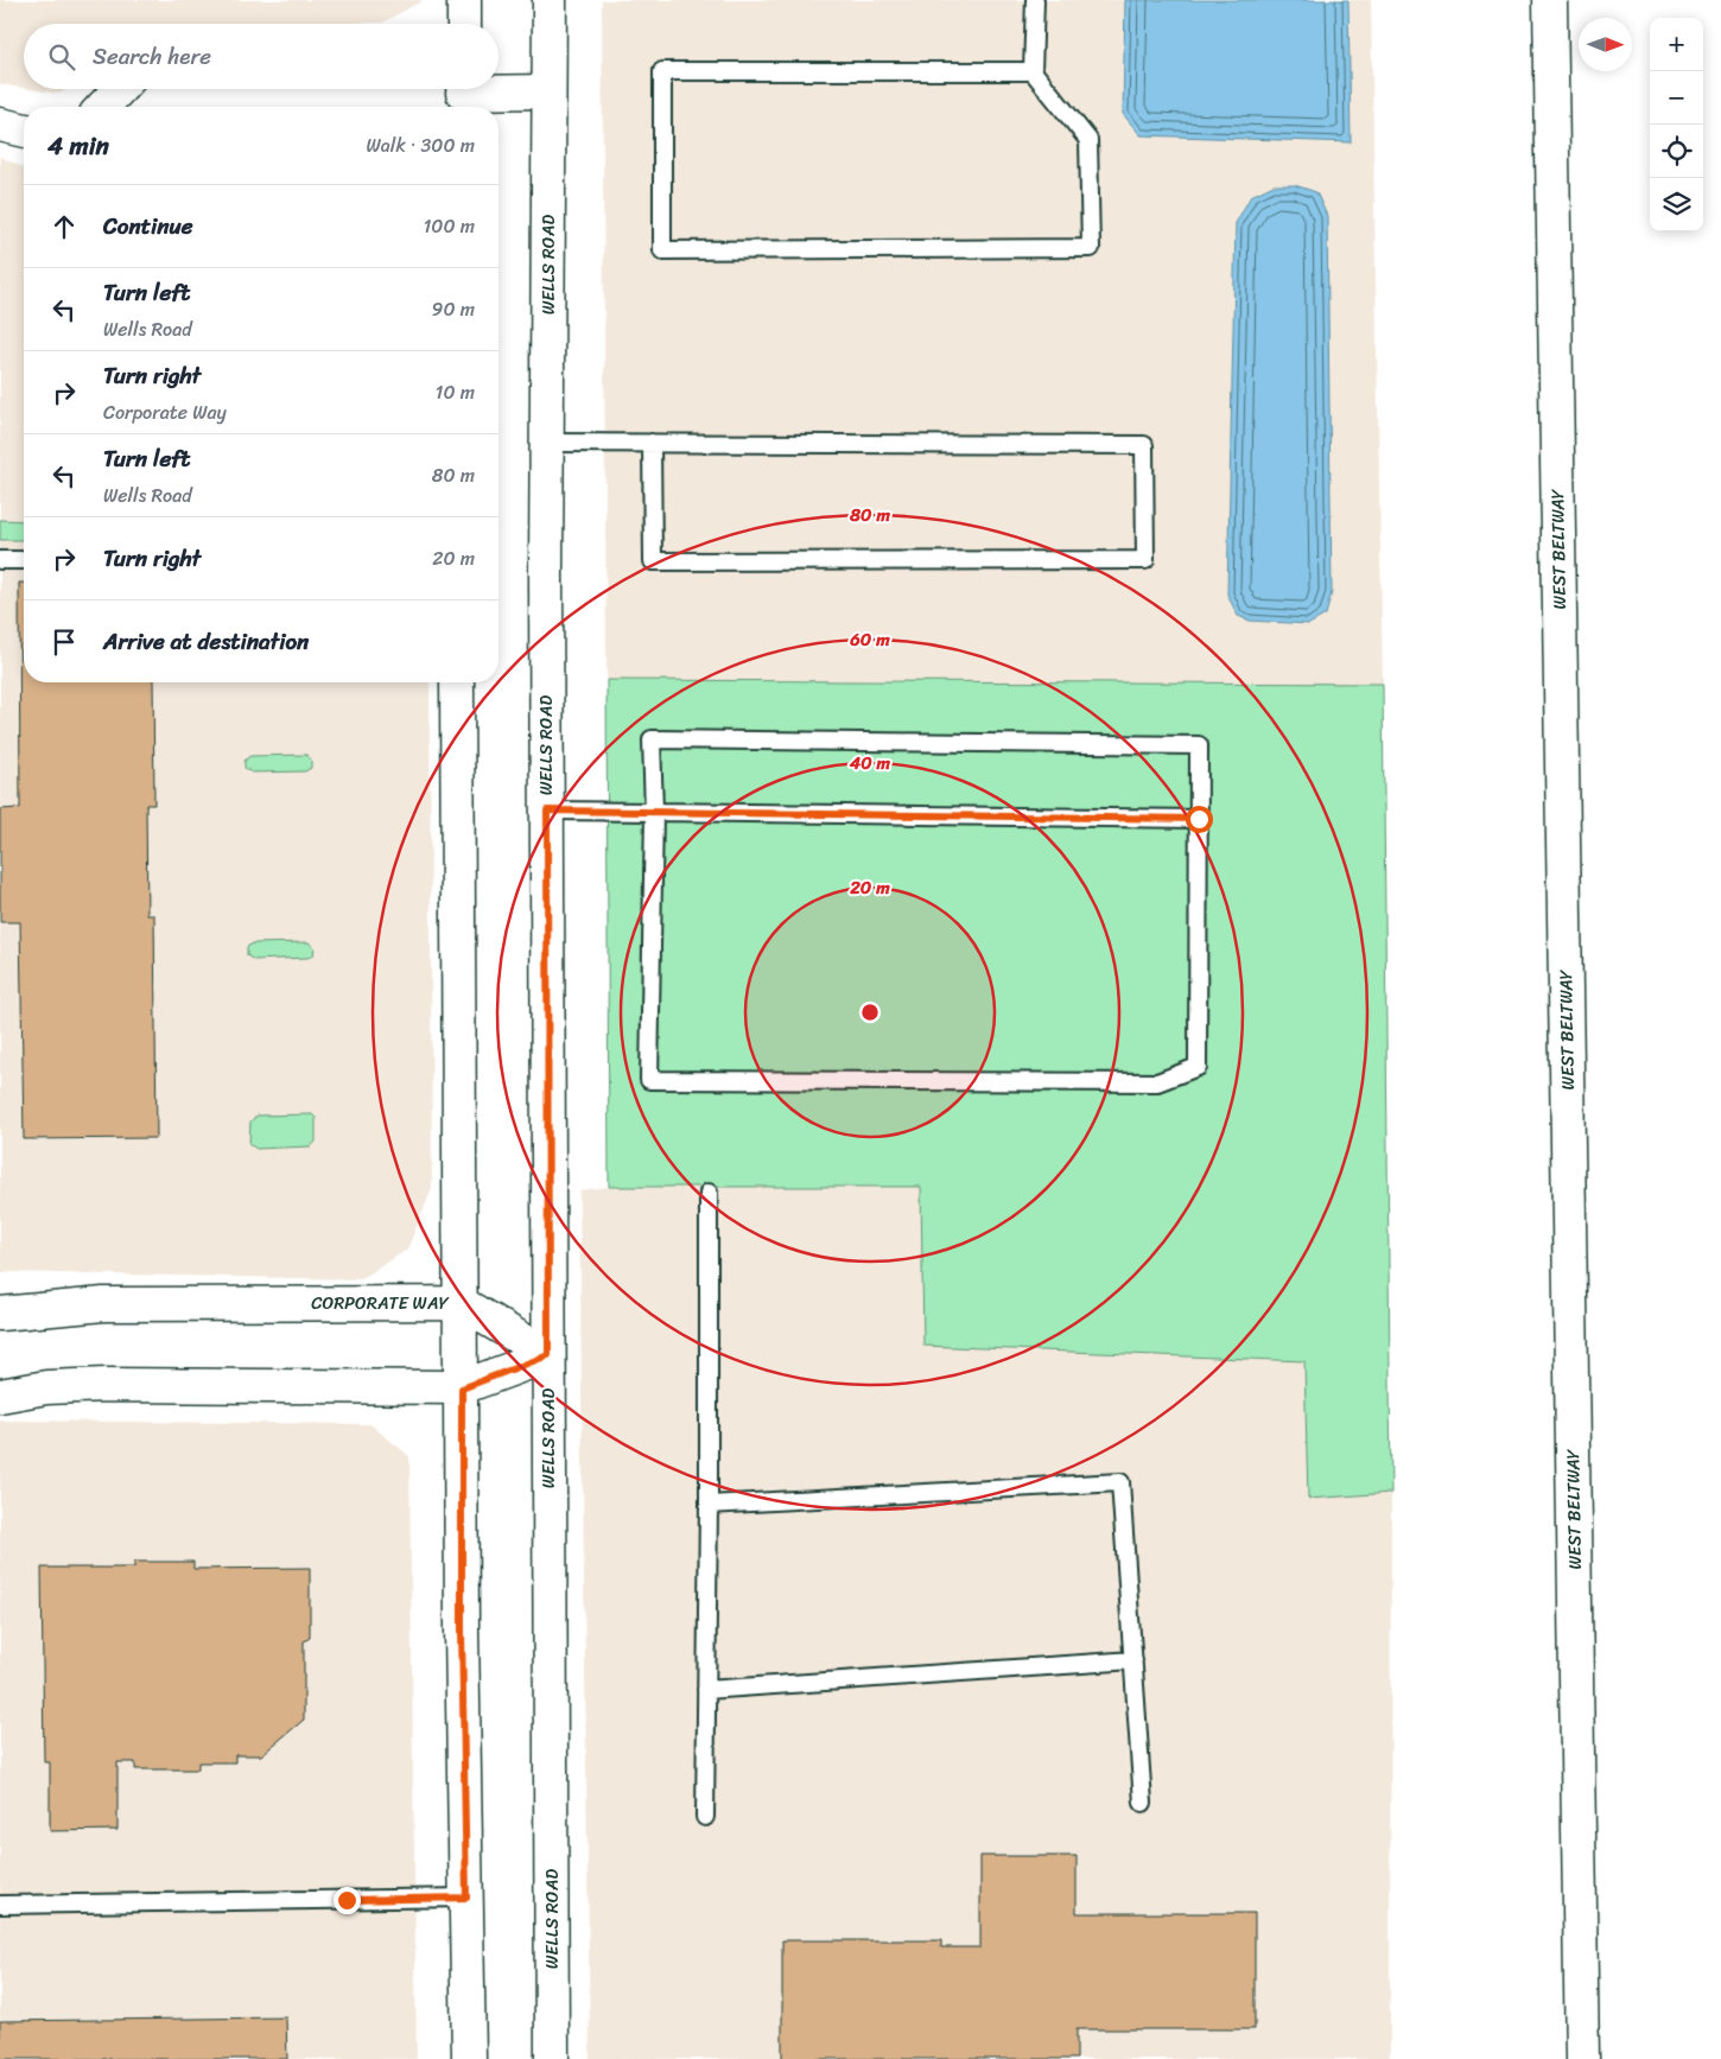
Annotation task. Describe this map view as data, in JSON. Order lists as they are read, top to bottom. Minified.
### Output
{"streets":{"main road":["WELLS ROAD","WEST BELTWAY","CORPORATE WAY"]},"crossings":[["WELLS ROAD","CORPORATE WAY"]],"north":"right","page":{"map_buttons":["+","−"],"search":"Search here","heading":["4 min","Walk · 300 m"],"list":[["Continue","100 m"],["Turn left","Wells Road","90 m"],["Turn right","Corporate Way","10 m"],["Turn left","Wells Road","80 m"],["Turn right","20 m"],"Arrive at destination"]},"rings":["80 m","60 m","40 m","20 m"]}
